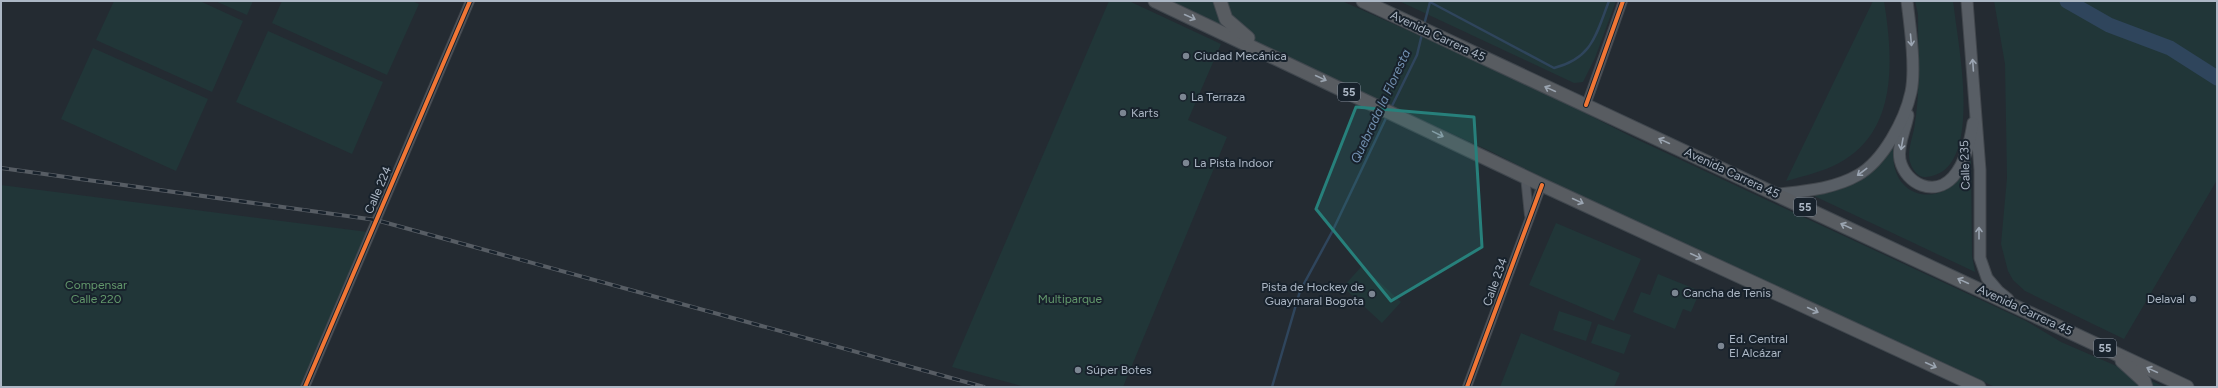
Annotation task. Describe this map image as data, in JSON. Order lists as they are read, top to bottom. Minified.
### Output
{"streets":{"highway":["Avenida Carrera 45","55"],"main road":["Calle 235"],"street":["Calle 224","Calle 234"]},"crossings":[["Avenida Carrera 45","Calle 235"],["55","Calle 234"]],"one_way":["Calle 235"],"water":["Quebrada la Floresta"],"parks":["Compensar Calle 220","Multiparque"],"places":["Ciudad Mecánica","La Terraza","Karts","La Pista Indoor","Cancha de Tenis","Pista de Hockey de Guaymaral Bogota","Delaval","Ed. Central El Alcázar","Súper Botes"]}
